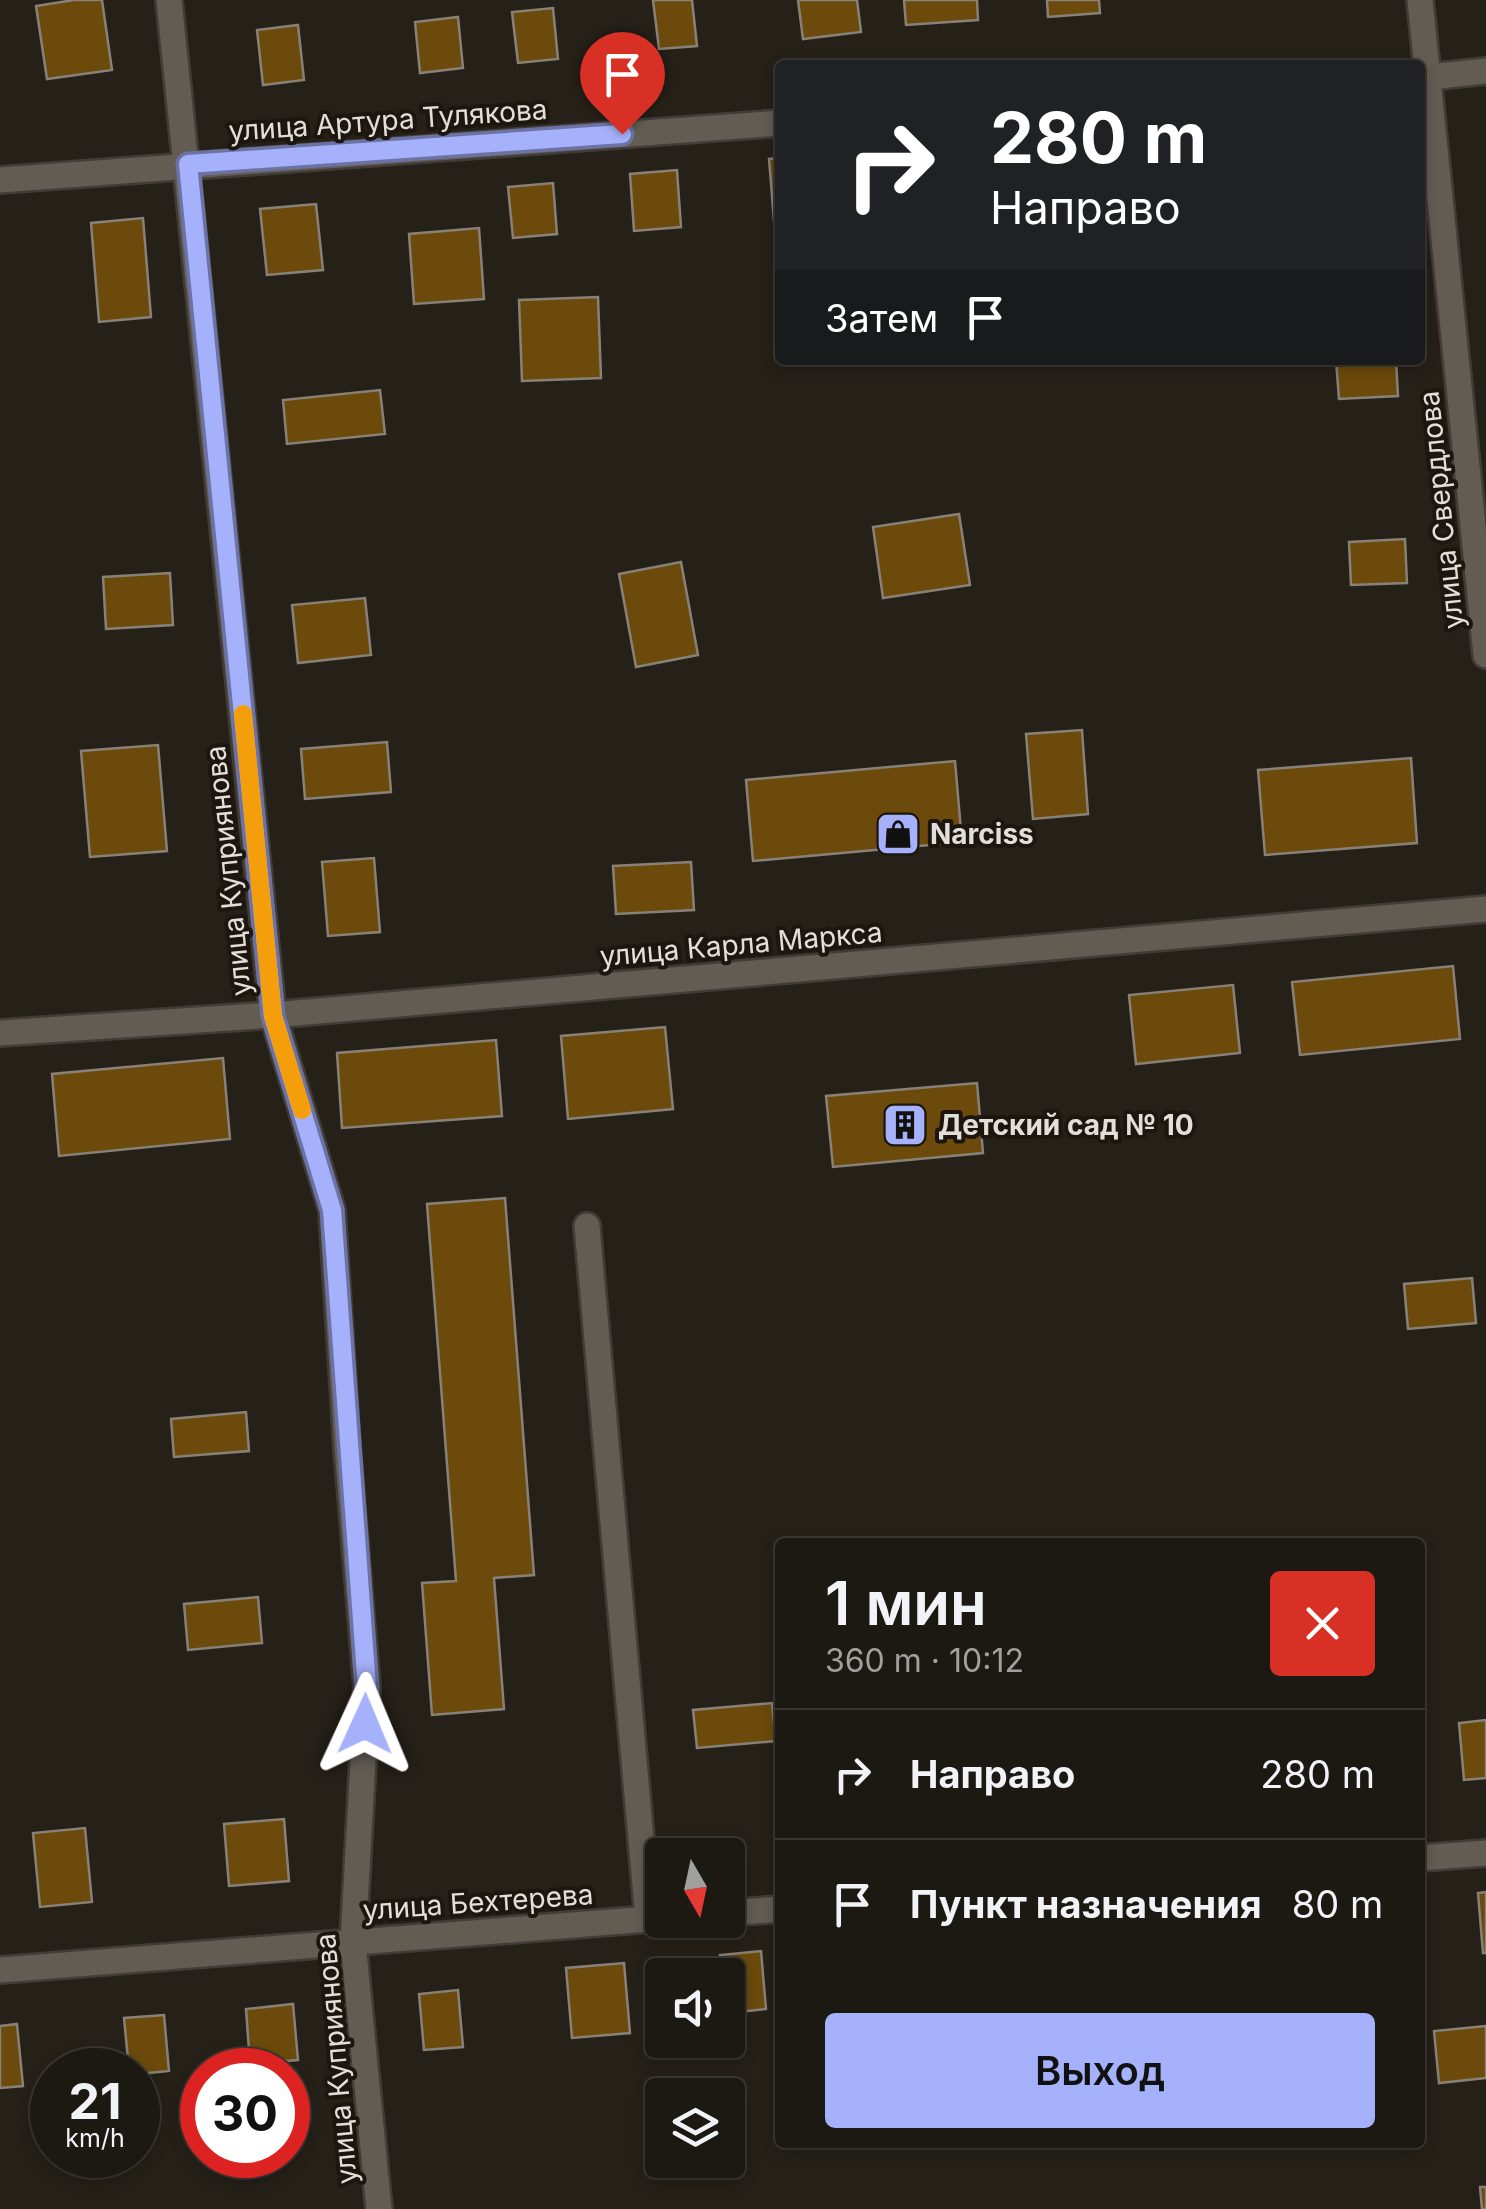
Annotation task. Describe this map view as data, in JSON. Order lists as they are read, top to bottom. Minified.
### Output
{"streets":{"street":["улица Артура Тулякова","улица Свердлова","улица Куприянова","улица Карла Маркса","улица Бехтерева"]},"crossings":[["улица Артура Тулякова","улица Куприянова"],["улица Куприянова","улица Карла Маркса"],["улица Куприянова","улица Бехтерева"]],"places":{"shop":["Narciss"],"building":["Детский сад № 10"]},"north":"bottom","page":{"turn":["280 m","Направо"],"then":"Затем","heading":["1 мин","360 m · 10:12"],"list":[{"name":"Направо","value":"280 m"},{"name":"Пункт назначения","value":"80 m"}],"buttons":"Выход","speed":"21 km/h","limit":"30"}}
